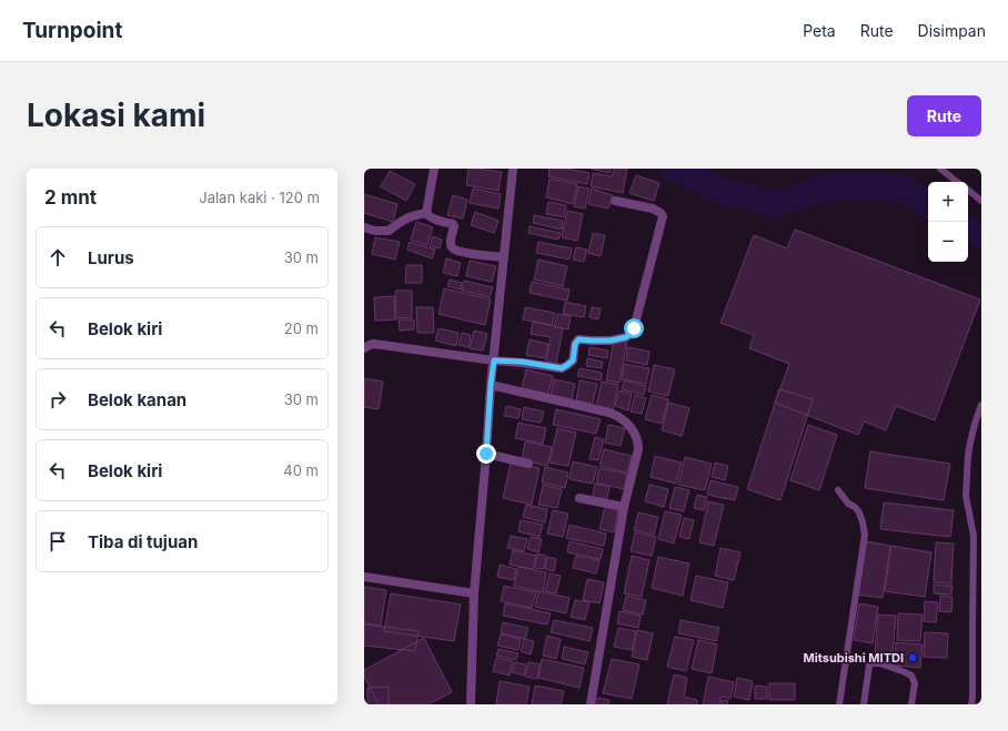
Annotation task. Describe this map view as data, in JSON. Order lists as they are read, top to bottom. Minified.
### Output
{"places":["Mitsubishi MITDI"],"page":{"header":"Turnpoint","nav":["Peta","Rute","Disimpan"],"buttons":"Rute","title":"Lokasi kami","heading":["2 mnt","Jalan kaki · 120 m"],"map_buttons":["+","−"],"list":[["Lurus","30 m"],["Belok kiri","20 m"],["Belok kanan","30 m"],["Belok kiri","40 m"],"Tiba di tujuan"]}}
